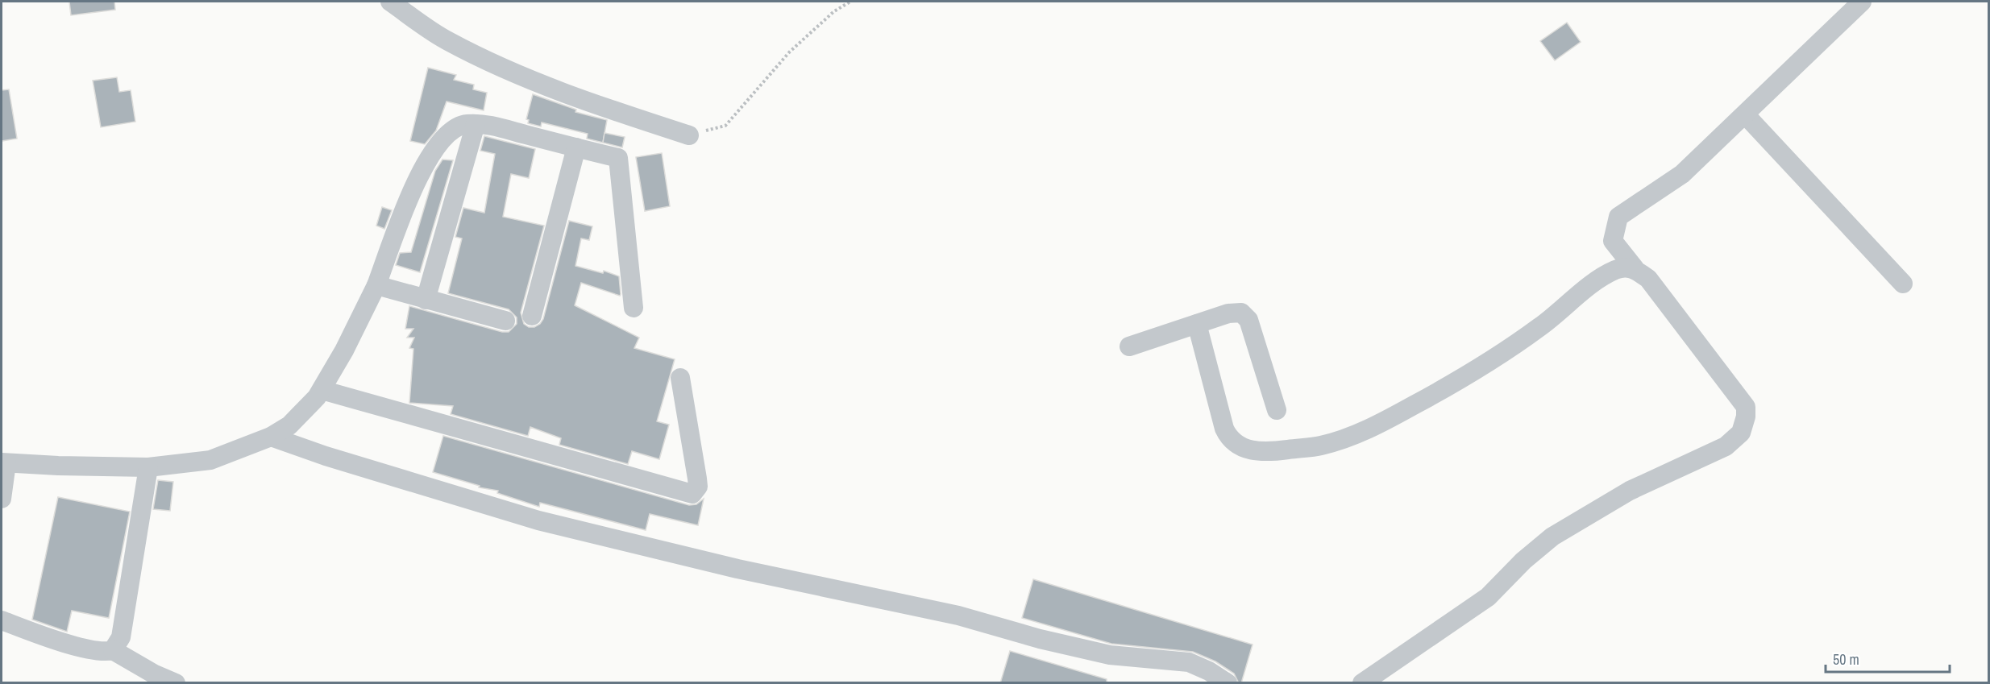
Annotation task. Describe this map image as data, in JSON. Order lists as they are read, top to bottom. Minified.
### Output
{"scale_bar":"50 m"}
